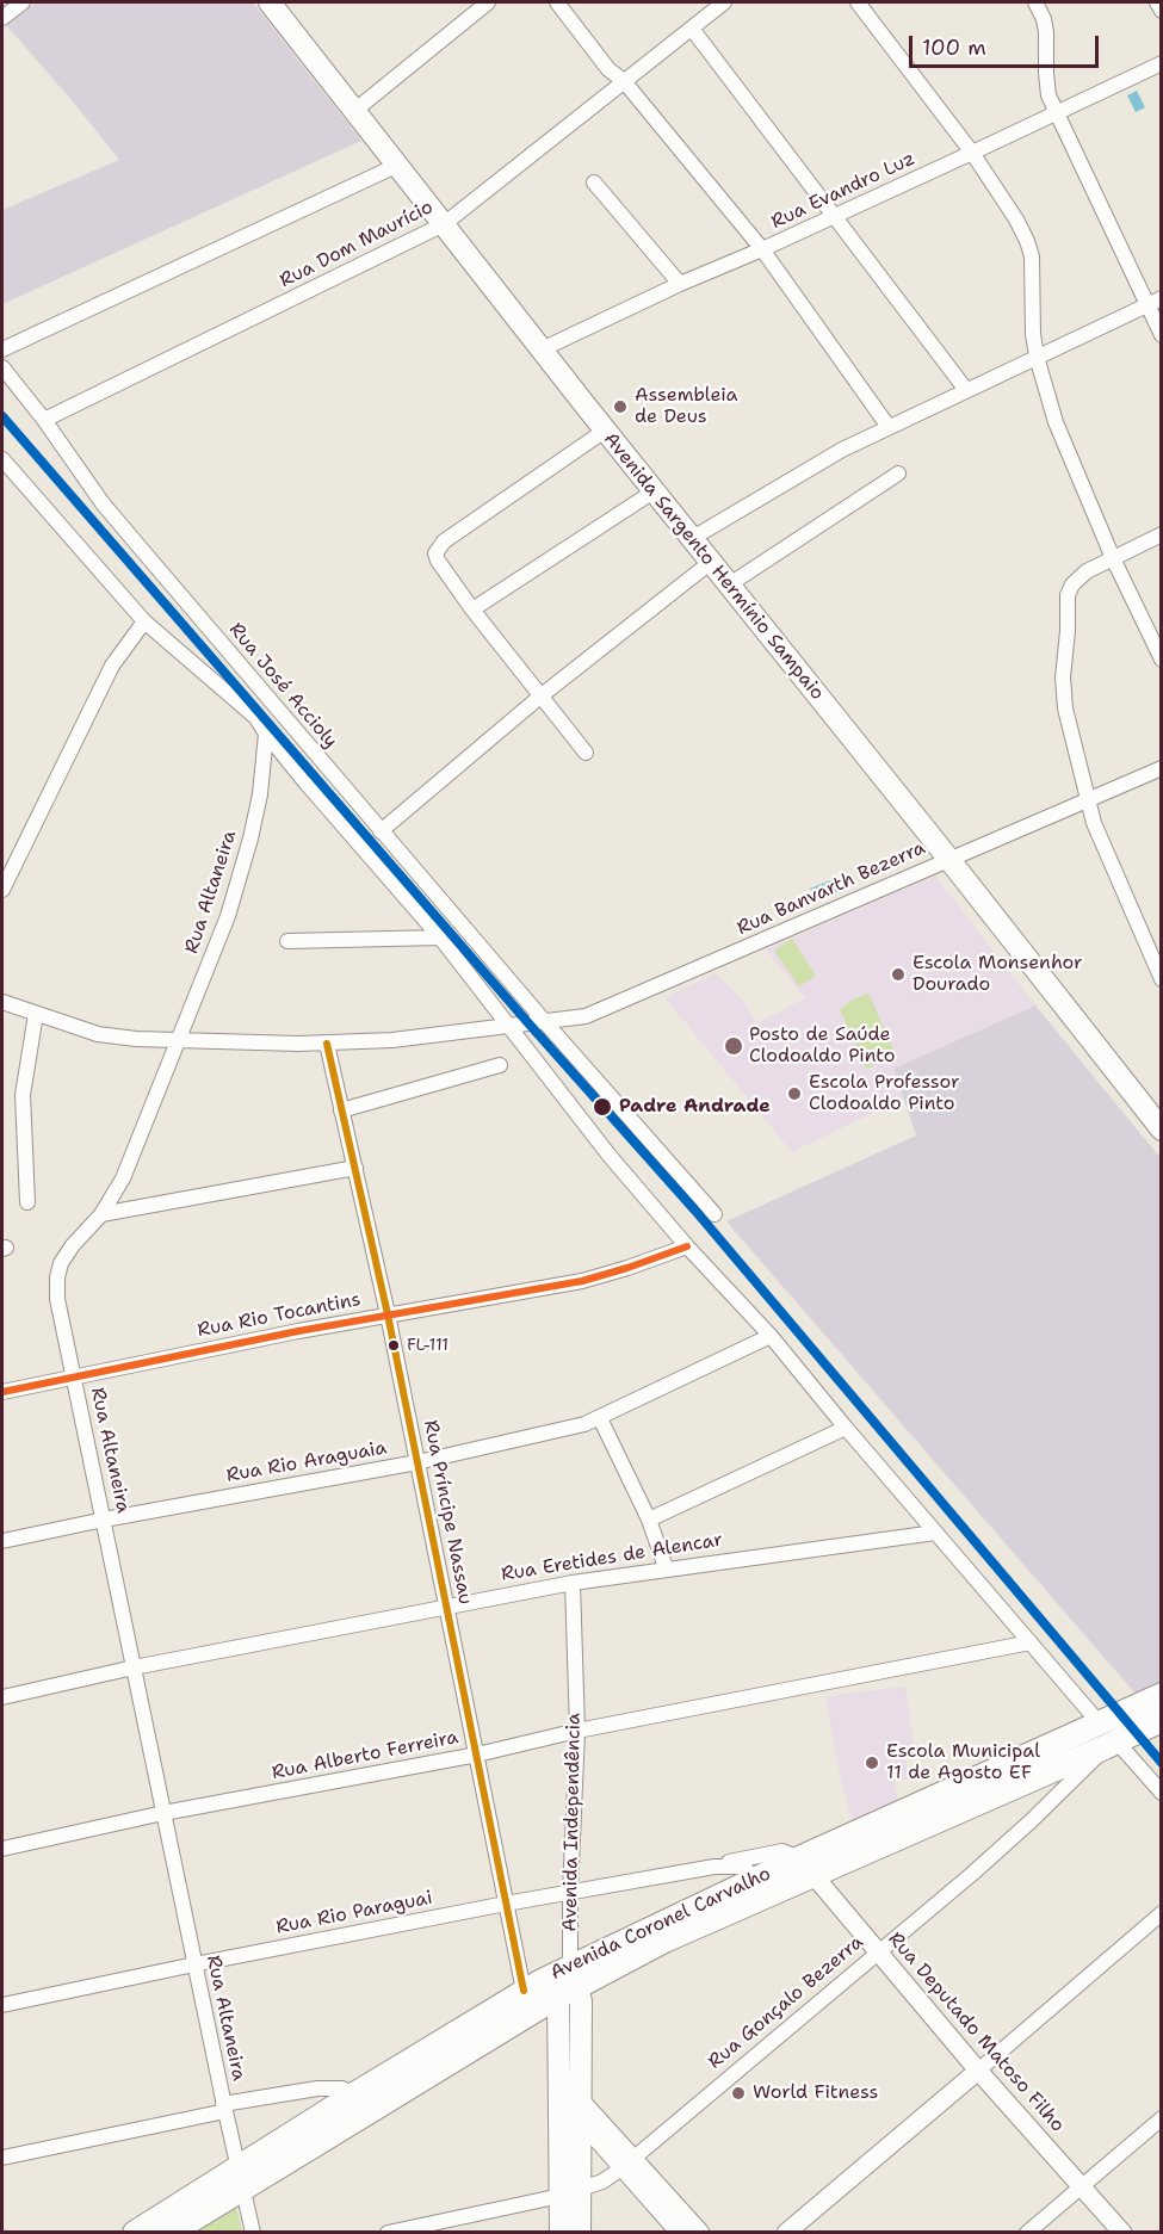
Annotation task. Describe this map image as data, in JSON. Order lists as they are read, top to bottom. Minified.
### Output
{"streets":{"main road":["Avenida Sargento Hermínio Sampaio","Avenida Independência","Avenida Coronel Carvalho"],"street":["Rua Evandro Luz","Rua Dom Maurício","Rua José Accioly","Rua Banvarth Bezerra","Rua Altaneira","Rua Rio Tocantins","Rua Rio Araguaia","Rua Príncipe Nassau","Rua Eretides de Alencar","Rua Alberto Ferreira","Rua Rio Paraguai","Rua Gonçalo Bezerra","Rua Deputado Matoso Filho"]},"crossings":[["Rua Evandro Luz","Avenida Sargento Hermínio Sampaio"],["Rua Dom Maurício","Avenida Sargento Hermínio Sampaio"],["Rua Dom Maurício","Rua José Accioly"],["Avenida Sargento Hermínio Sampaio","Rua Banvarth Bezerra"],["Rua José Accioly","Rua Banvarth Bezerra"],["Rua José Accioly","Rua Altaneira"],["Rua José Accioly","Rua Rio Tocantins"],["Rua José Accioly","Rua Rio Araguaia"],["Rua José Accioly","Rua Eretides de Alencar"],["Rua José Accioly","Rua Alberto Ferreira"],["Rua José Accioly","Avenida Coronel Carvalho"],["Rua Banvarth Bezerra","Rua Altaneira"],["Rua Banvarth Bezerra","Rua Príncipe Nassau"],["Rua Altaneira","Rua Rio Tocantins"],["Rua Altaneira","Rua Rio Araguaia"],["Rua Altaneira","Rua Eretides de Alencar"],["Rua Altaneira","Rua Alberto Ferreira"],["Rua Altaneira","Rua Rio Paraguai"],["Rua Altaneira","Avenida Coronel Carvalho"],["Rua Rio Tocantins","Rua Príncipe Nassau"],["Rua Rio Araguaia","Rua Príncipe Nassau"],["Rua Príncipe Nassau","Rua Eretides de Alencar"],["Rua Príncipe Nassau","Rua Alberto Ferreira"],["Rua Príncipe Nassau","Rua Rio Paraguai"],["Rua Príncipe Nassau","Avenida Coronel Carvalho"],["Rua Eretides de Alencar","Avenida Independência"],["Rua Alberto Ferreira","Avenida Independência"],["Avenida Independência","Rua Rio Paraguai"],["Avenida Independência","Avenida Coronel Carvalho"],["Avenida Independência","Rua Gonçalo Bezerra"],["Rua Rio Paraguai","Avenida Coronel Carvalho"],["Rua Rio Paraguai","Rua Deputado Matoso Filho"],["Avenida Coronel Carvalho","Rua Gonçalo Bezerra"],["Avenida Coronel Carvalho","Rua Deputado Matoso Filho"],["Rua Gonçalo Bezerra","Rua Deputado Matoso Filho"]],"places":["Assembleia de Deus","Escola Monsenhor Dourado","Posto de Saúde Clodoaldo Pinto","Escola Professor Clodoaldo Pinto","Padre Andrade","FL-111","Escola Municipal 11 de Agosto EF","World Fitness"],"scale_bar":"100 m"}
